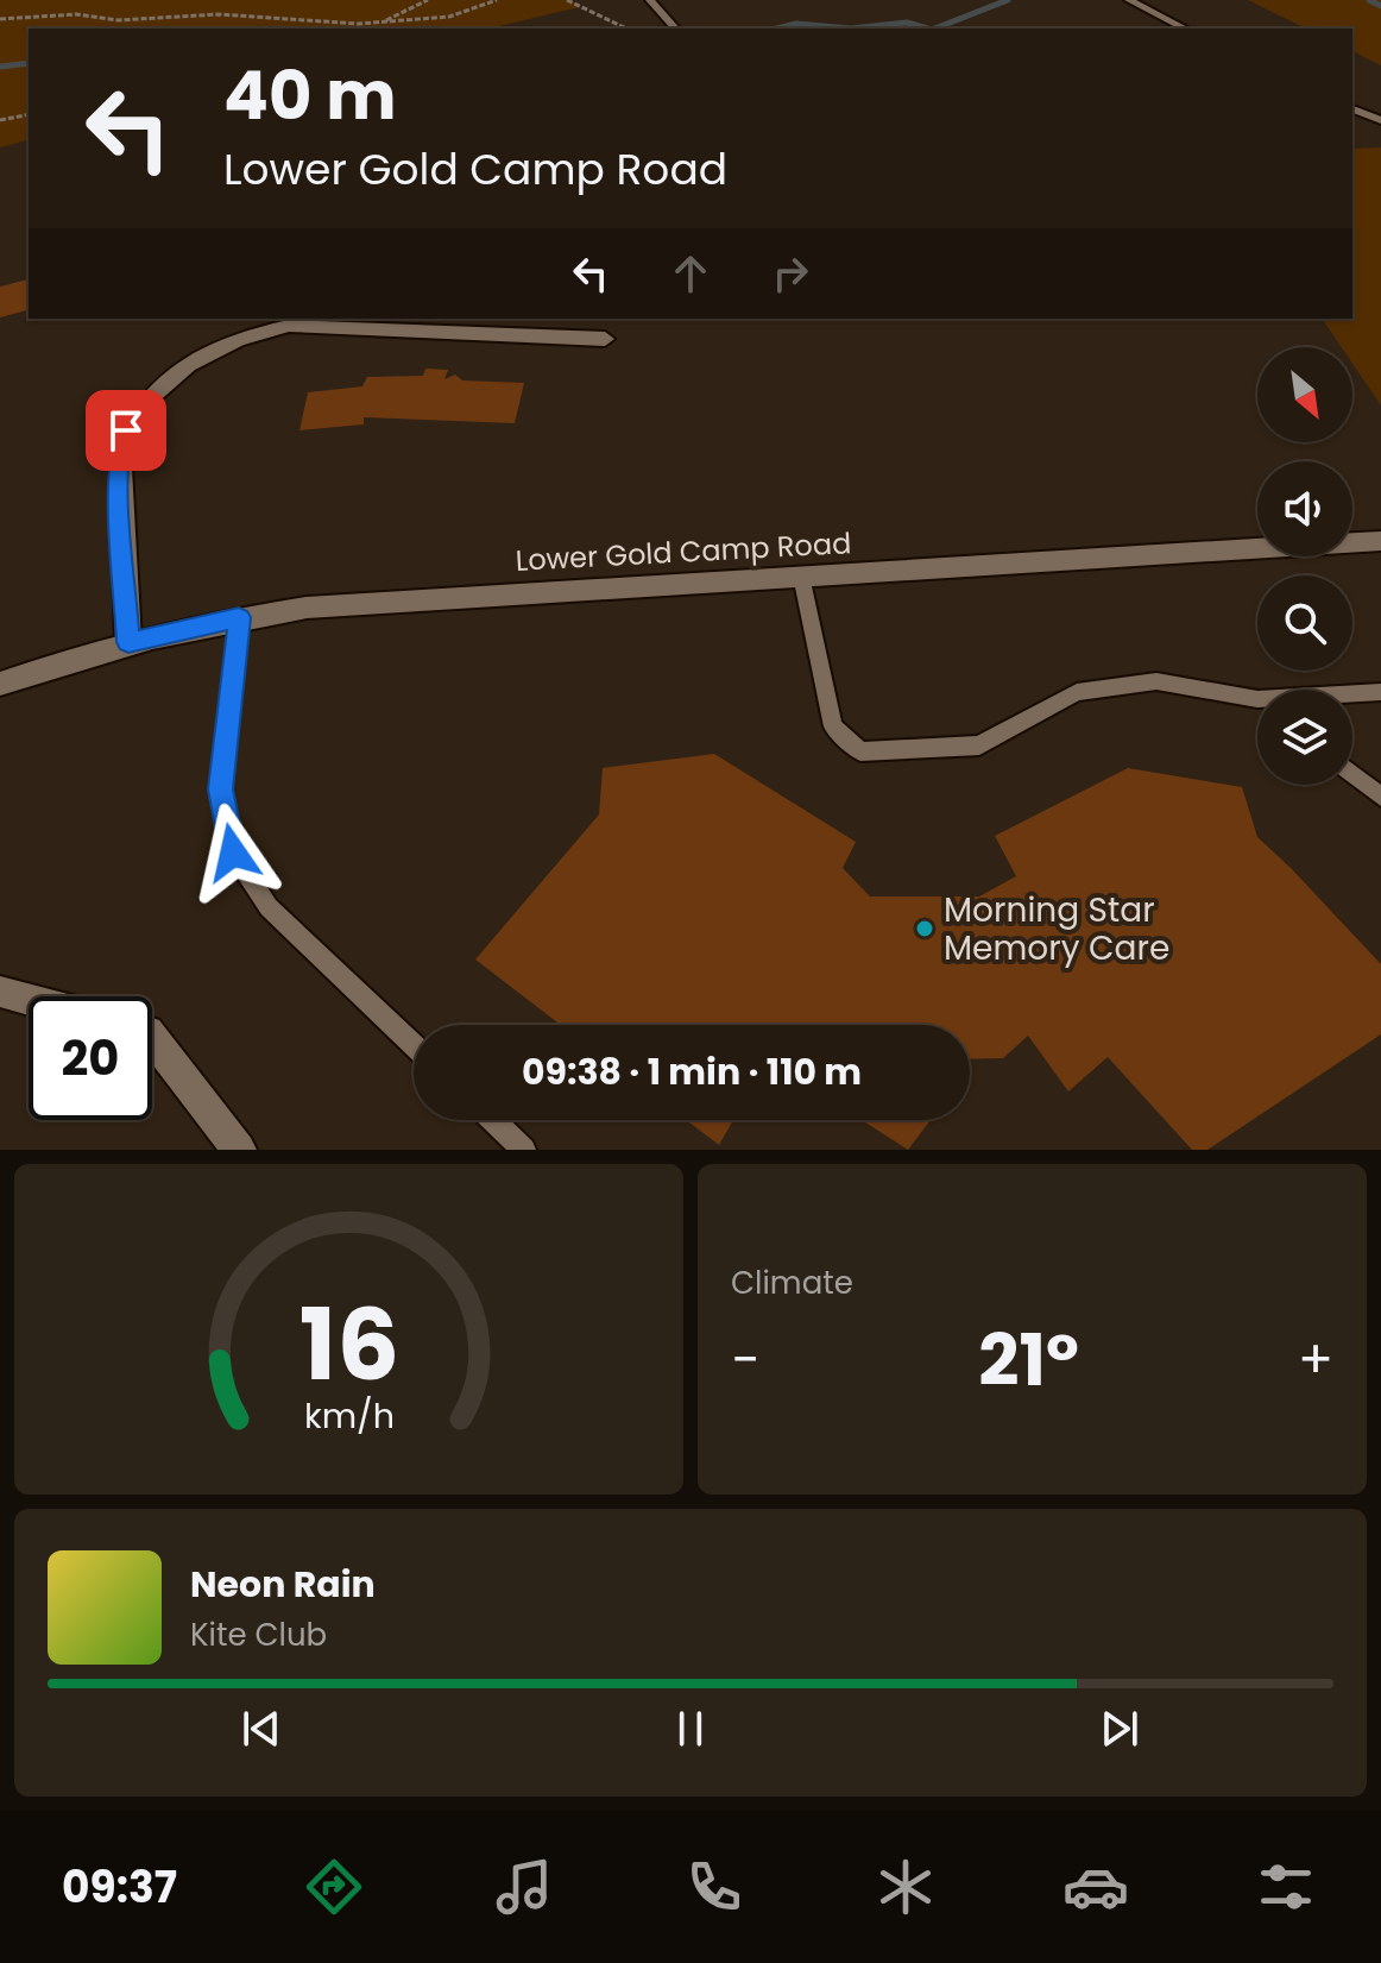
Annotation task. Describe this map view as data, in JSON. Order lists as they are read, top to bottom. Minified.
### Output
{"streets":{"street":["Lower Gold Camp Road"]},"places":["Morning Star Memory Care"],"north":"bottom right","page":{"turn":["40 m","Lower Gold Camp Road"],"limit":"20","trip":"09:38 · 1 min · 110 m","tile":"Climate","heat":["−","21°","+"],"song":["Neon Rain","Kite Club"],"tabs":"09:37","gauge":["16","km/h"]}}
